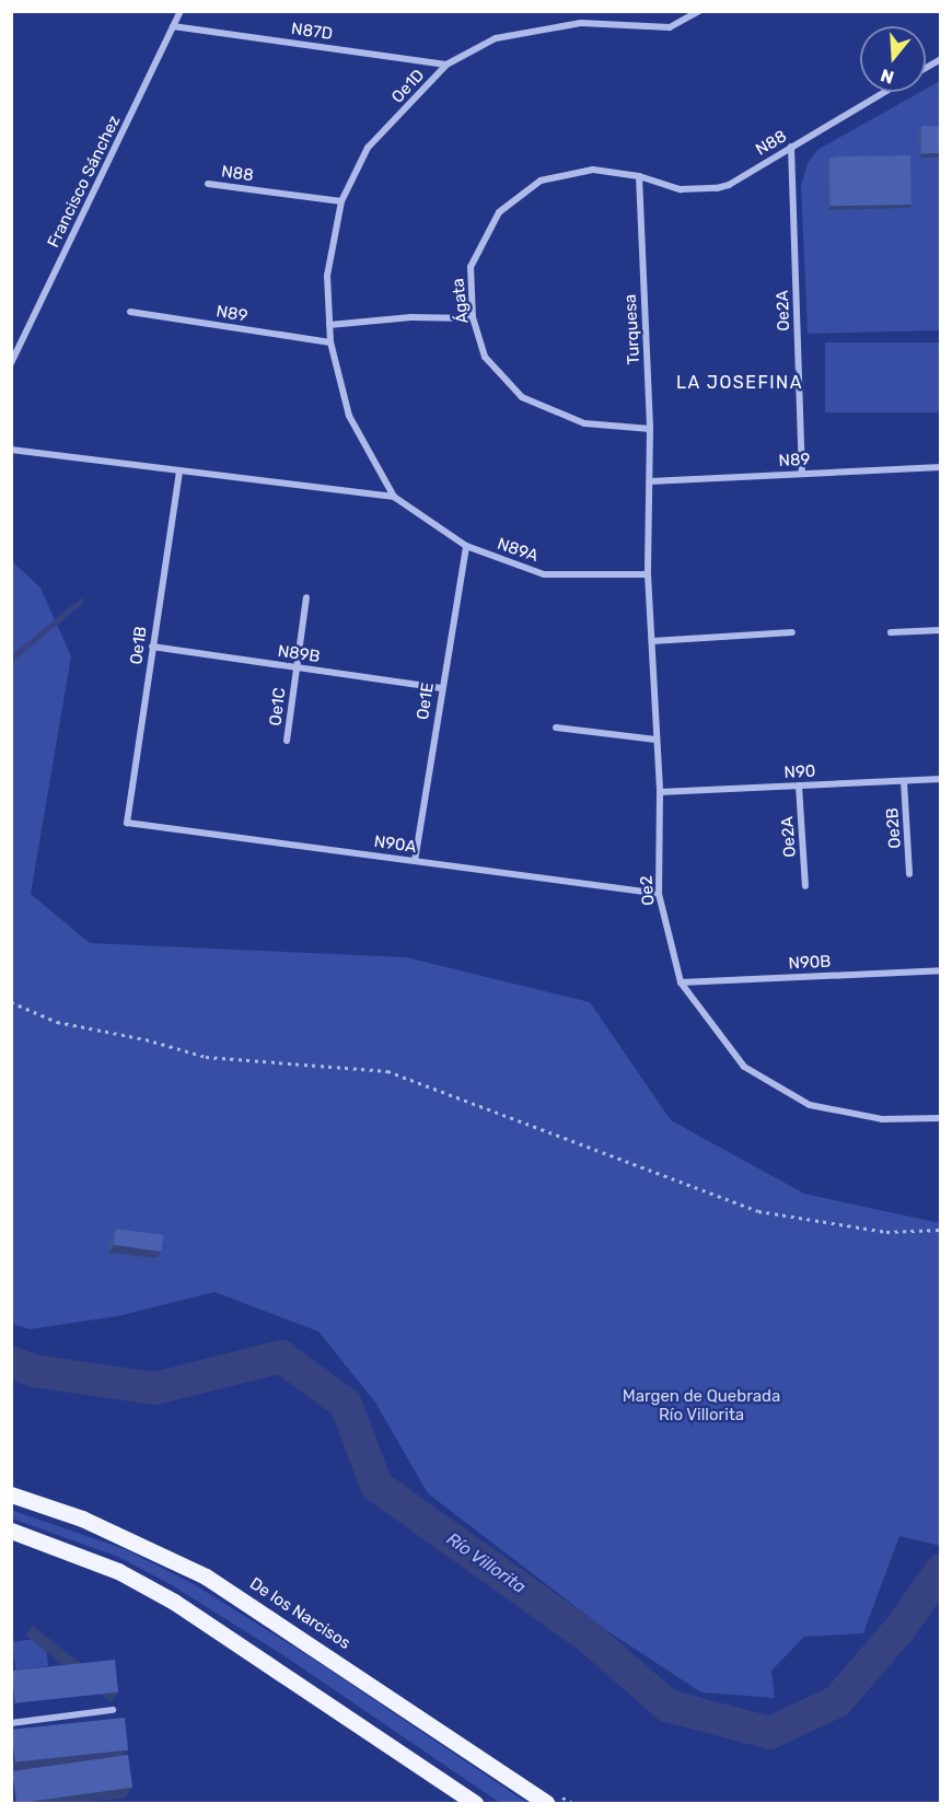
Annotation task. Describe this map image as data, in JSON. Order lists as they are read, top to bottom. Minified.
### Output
{"streets":{"main road":["De los Narcisos"],"street":["N87D","Oe1D","N88","Francisco Sánchez","Ágata","Oe2A","N89","Turquesa","N89A","Oe1B","N89B","Oe1E","Oe1C","N90","Oe2B","N90A","Oe2","N90B"]},"crossings":[["N87D","Oe1D"],["N87D","Francisco Sánchez"],["Oe1D","N88"],["Oe1D","N89"],["Oe1D","N89A"],["N88","Ágata"],["N88","Oe2A"],["N88","Turquesa"],["Ágata","Turquesa"],["Oe2A","N89"],["Oe2A","N90"],["N89","Turquesa"],["N89","N89A"],["N89","Oe2"],["Turquesa","Oe2"],["N89A","Oe1B"],["N89A","Oe1E"],["N89A","Oe2"],["Oe1B","N89B"],["Oe1B","N90A"],["N89B","Oe1E"],["N89B","Oe1C"],["Oe1E","N90A"],["N90","Oe2B"],["N90","Oe2"],["N90A","Oe2"],["Oe2","N90B"]],"districts":["LA JOSEFINA"],"water":["Río Villorita"],"parks":["Margen de Quebrada Río Villorita"],"north":"bottom"}
